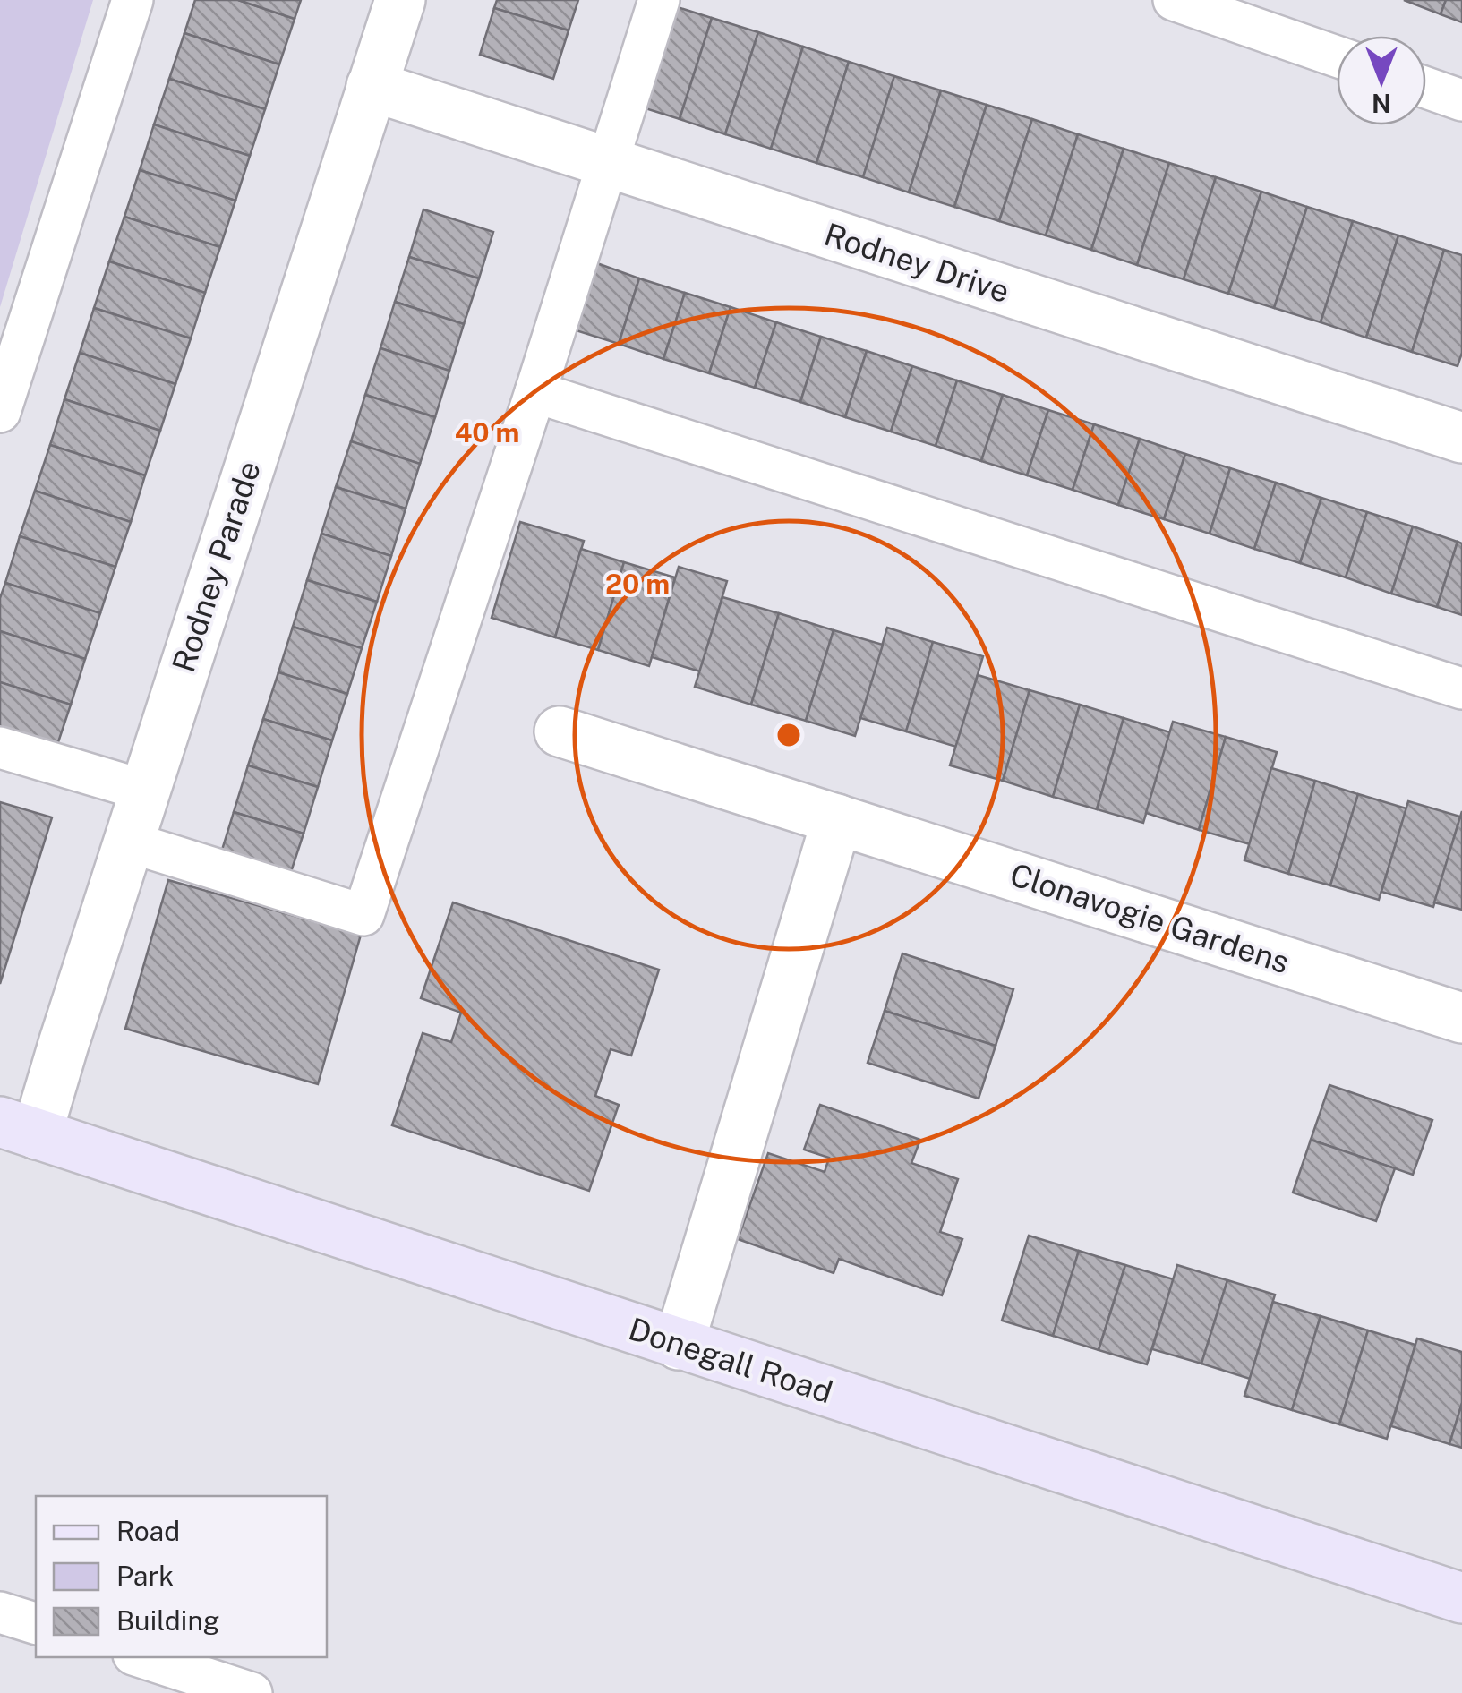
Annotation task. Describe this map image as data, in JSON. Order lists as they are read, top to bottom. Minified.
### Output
{"streets":{"street":["Rodney Drive","Rodney Parade","Clonavogie Gardens","Donegall Road"]},"crossings":[["Rodney Drive","Rodney Parade"],["Rodney Parade","Donegall Road"]],"legend":["Road","Park","Building"],"north":"bottom","rings":["40 m","20 m"]}
